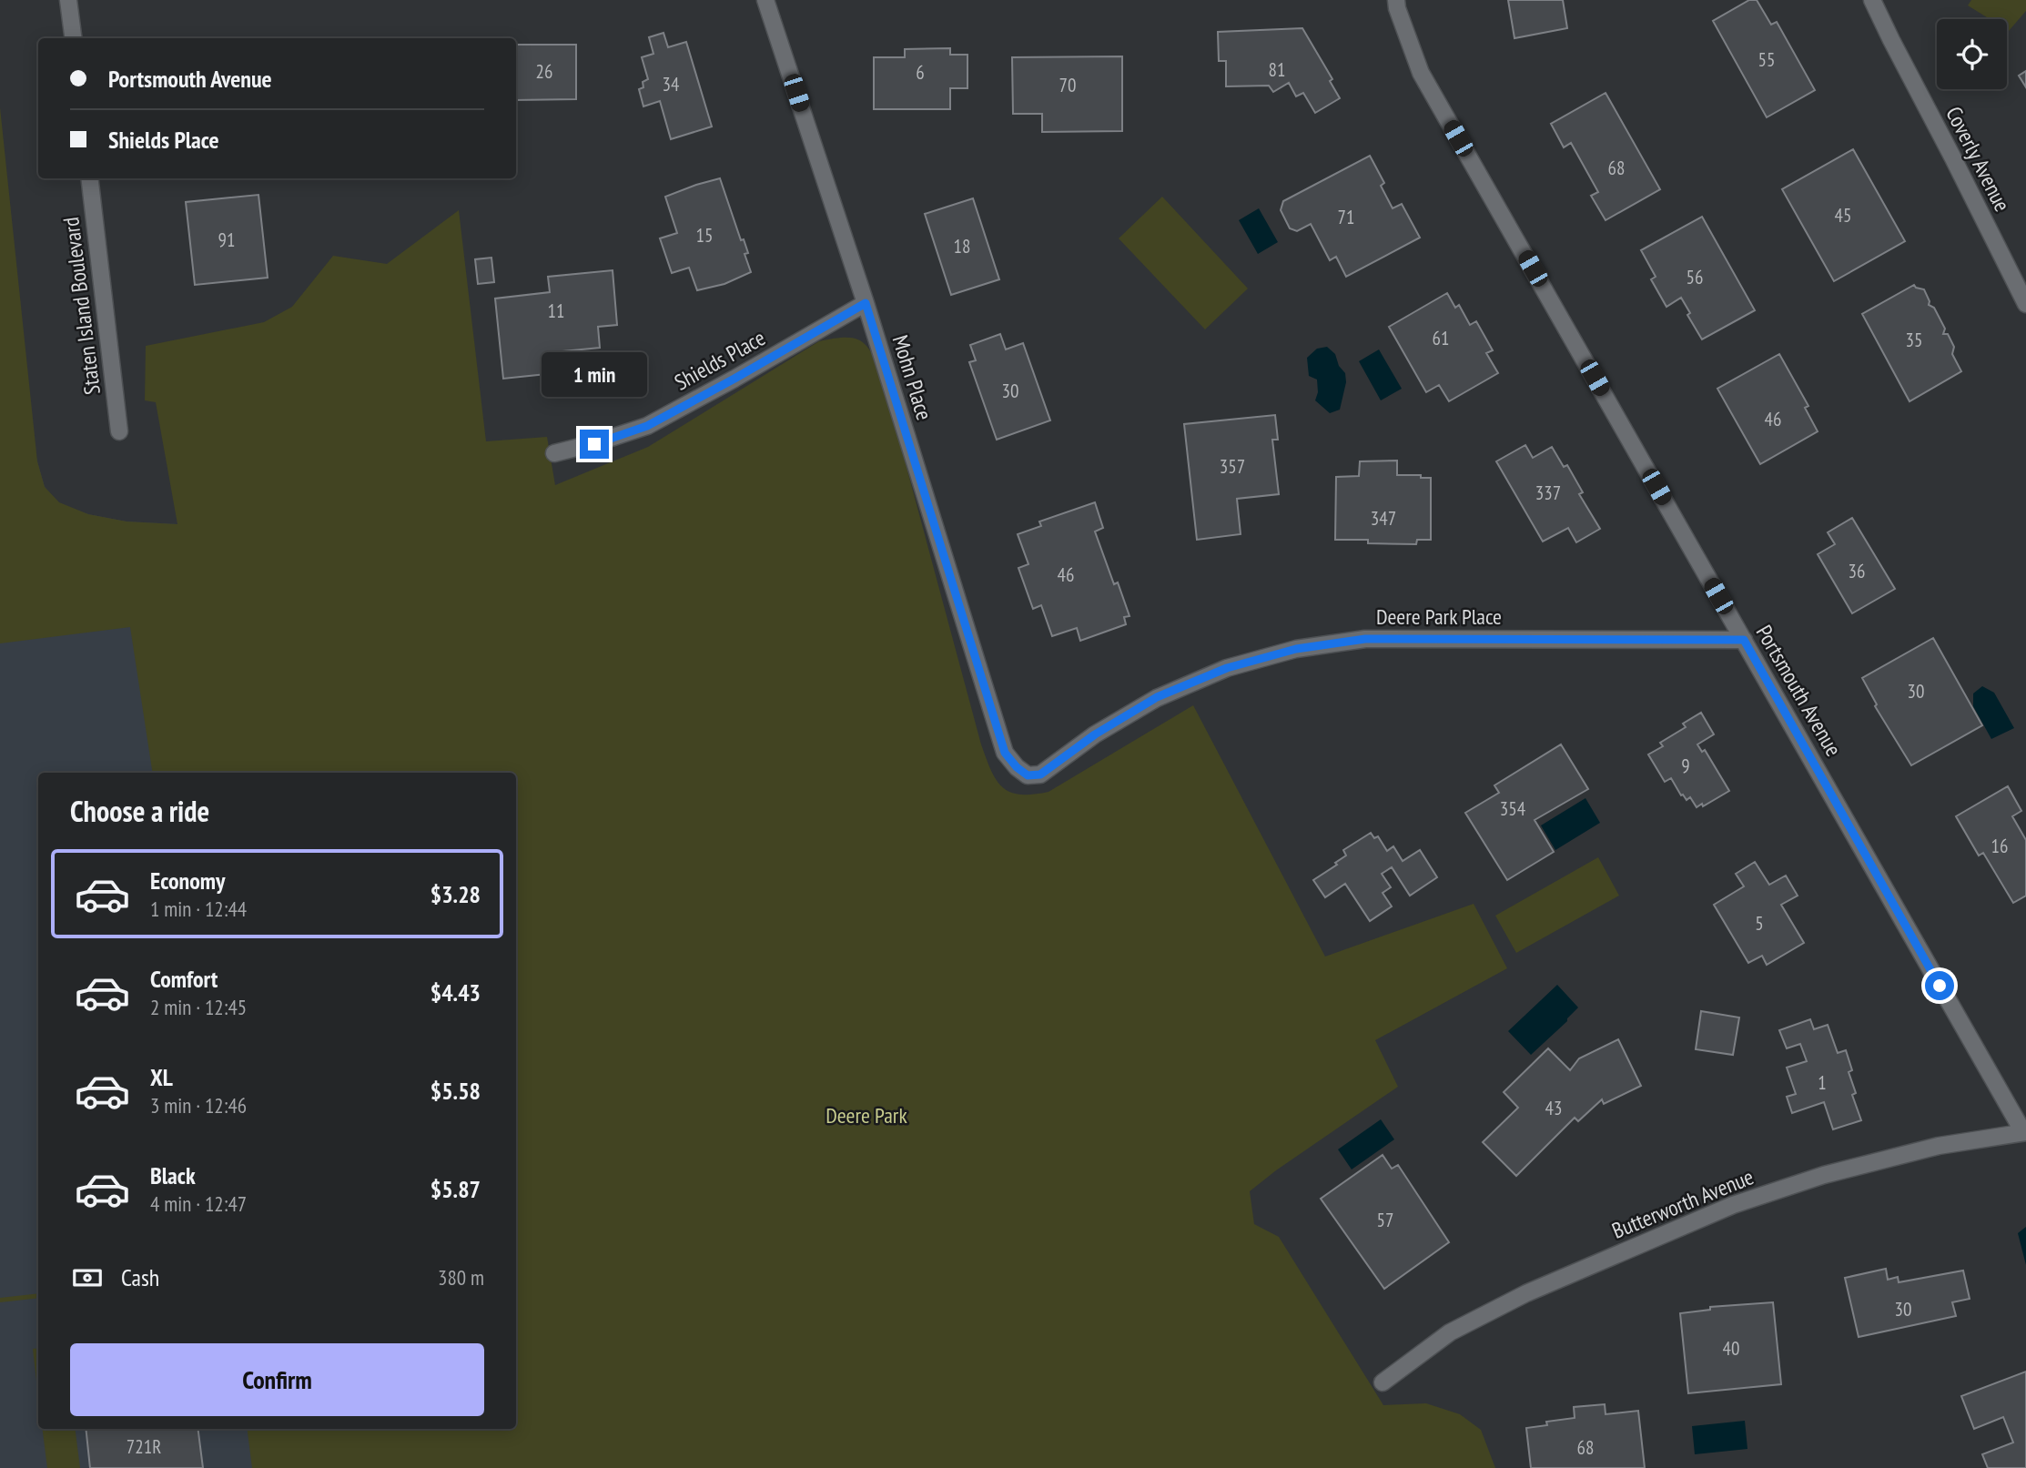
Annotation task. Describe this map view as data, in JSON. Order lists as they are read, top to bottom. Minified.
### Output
{"streets":{"street":["Coverly Avenue","Staten Island Boulevard","Shields Place","Mohn Place","Deere Park Place","Portsmouth Avenue","Butterworth Avenue"]},"crossings":[["Shields Place","Mohn Place"],["Mohn Place","Deere Park Place"],["Deere Park Place","Portsmouth Avenue"],["Portsmouth Avenue","Butterworth Avenue"]],"parks":["Deere Park"],"house_numbers":["55","81","26","6","34","70","68","45","71","15","91","18","56","11","61","35","30","46","357","337","347","36","46","30","9","354","16","5","1","43","57","30","40","721R","68"],"page":{"banner":["Portsmouth Avenue","Shields Place"],"bubble":"1 min","heading":"Choose a ride","list":[{"name":"Economy","note":"1 min · 12:44","value":"$3.28"},{"name":"Comfort","note":"2 min · 12:45","value":"$4.43"},{"name":"XL","note":"3 min · 12:46","value":"$5.58"},{"name":"Black","note":"4 min · 12:47","value":"$5.87"}],"pay":["Cash","380 m"],"buttons":"Confirm"}}
